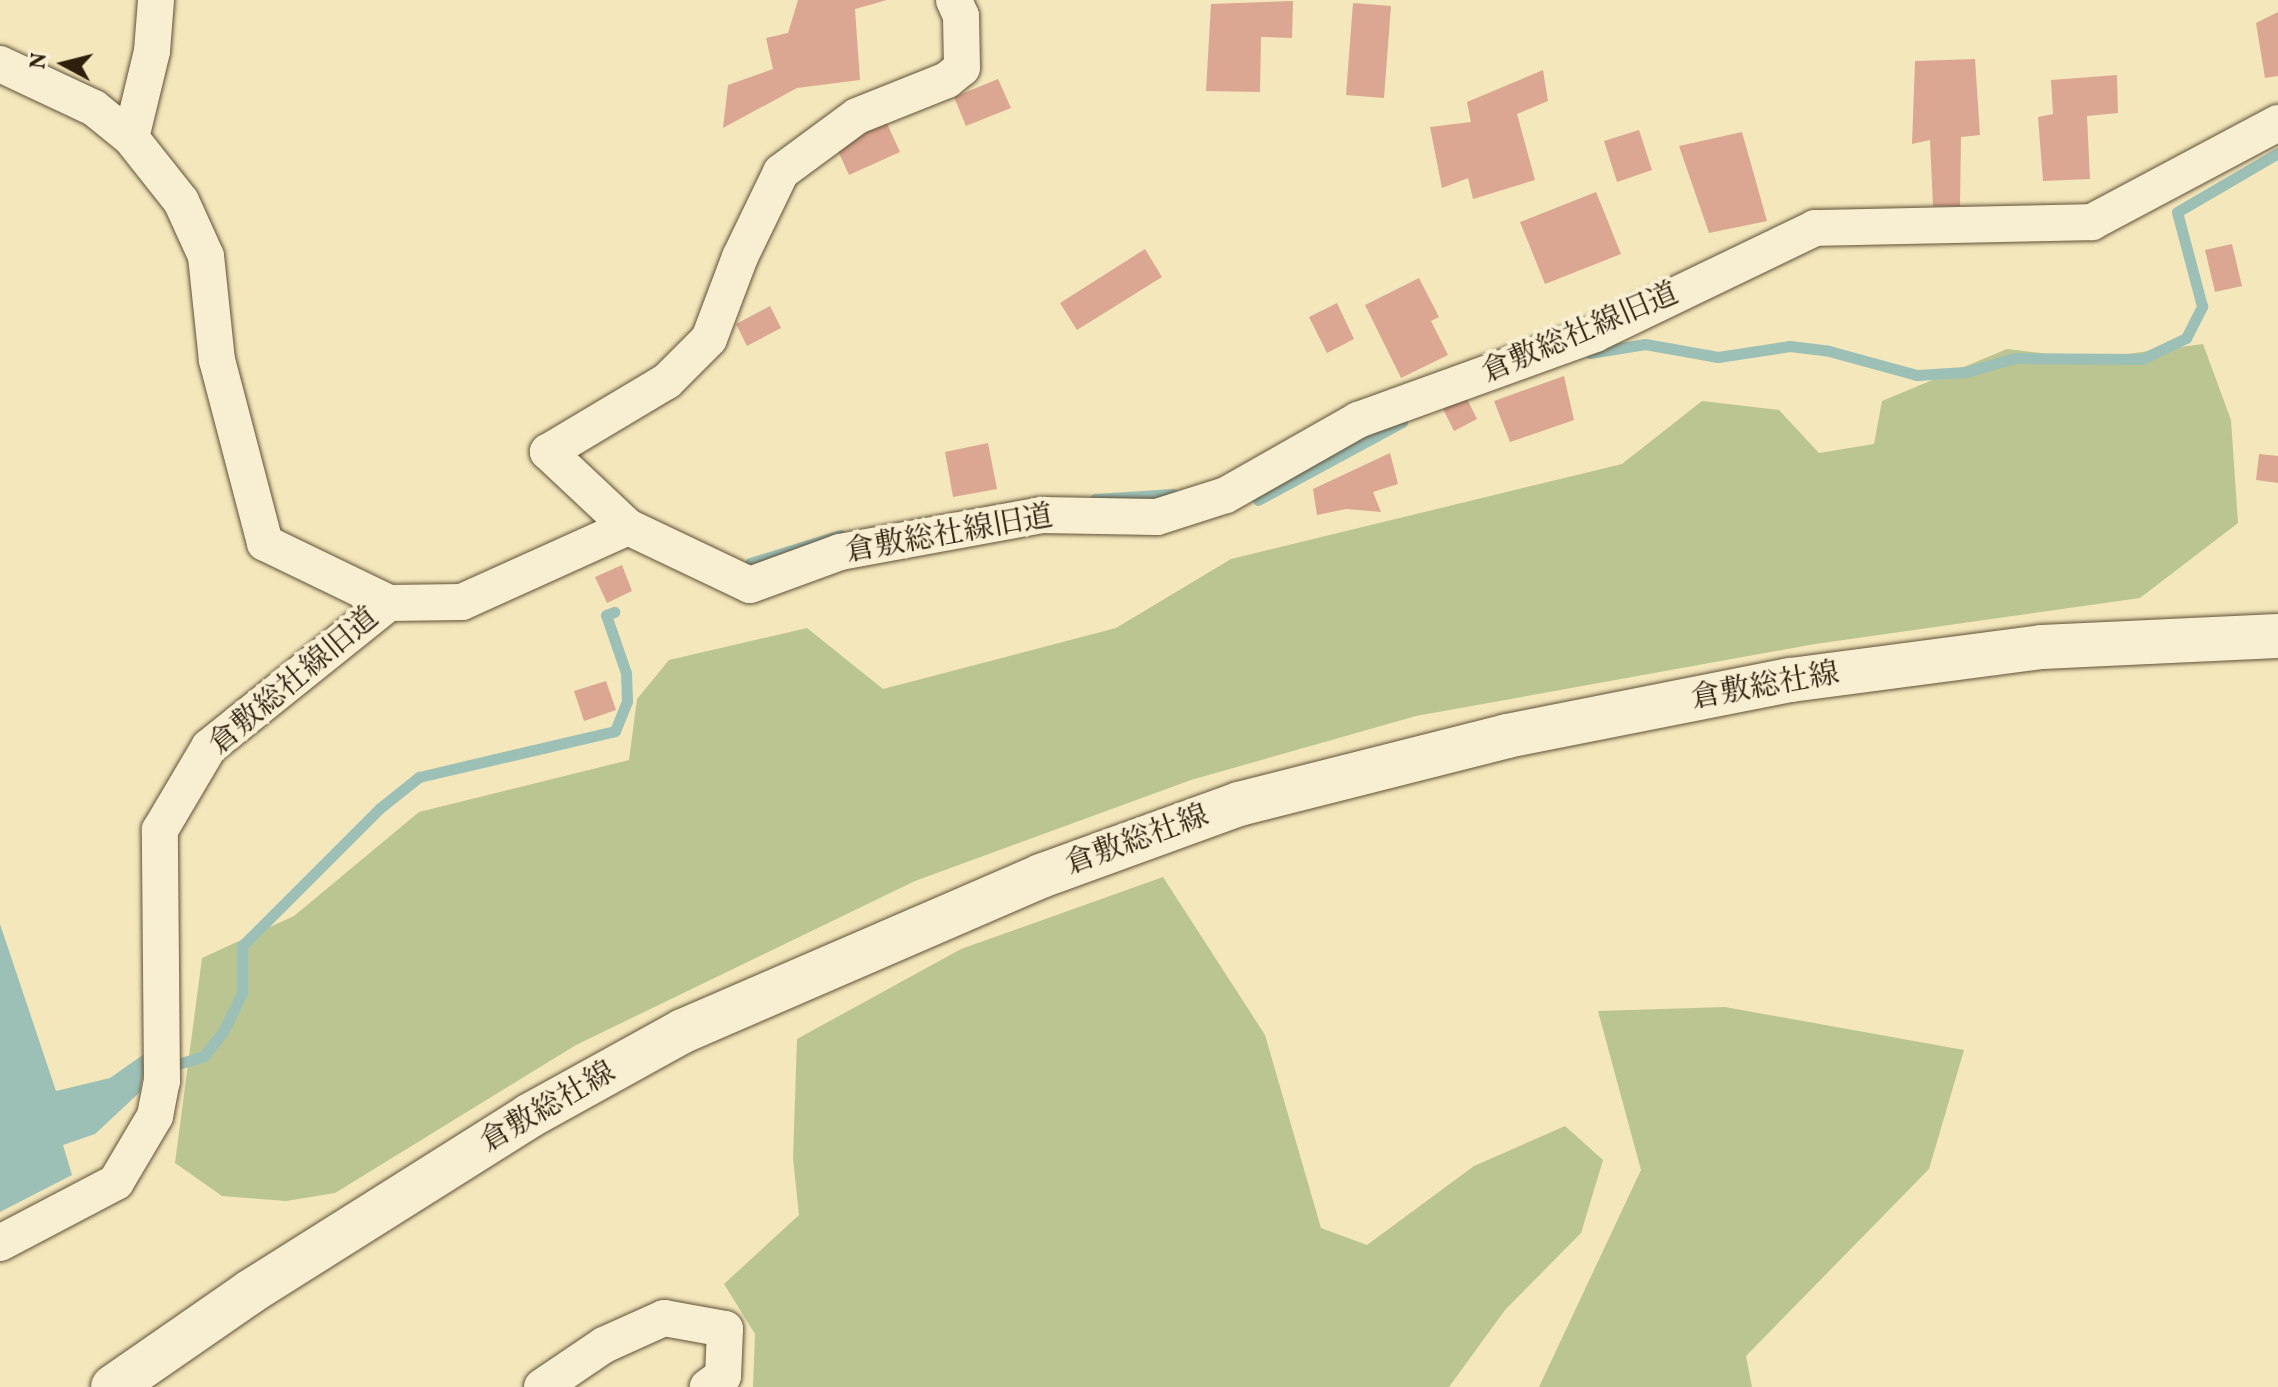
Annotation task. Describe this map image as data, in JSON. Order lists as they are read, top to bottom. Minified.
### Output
{"streets":{"main road":["倉敷総社線"],"street":["倉敷総社線旧道"]},"north":"left"}
